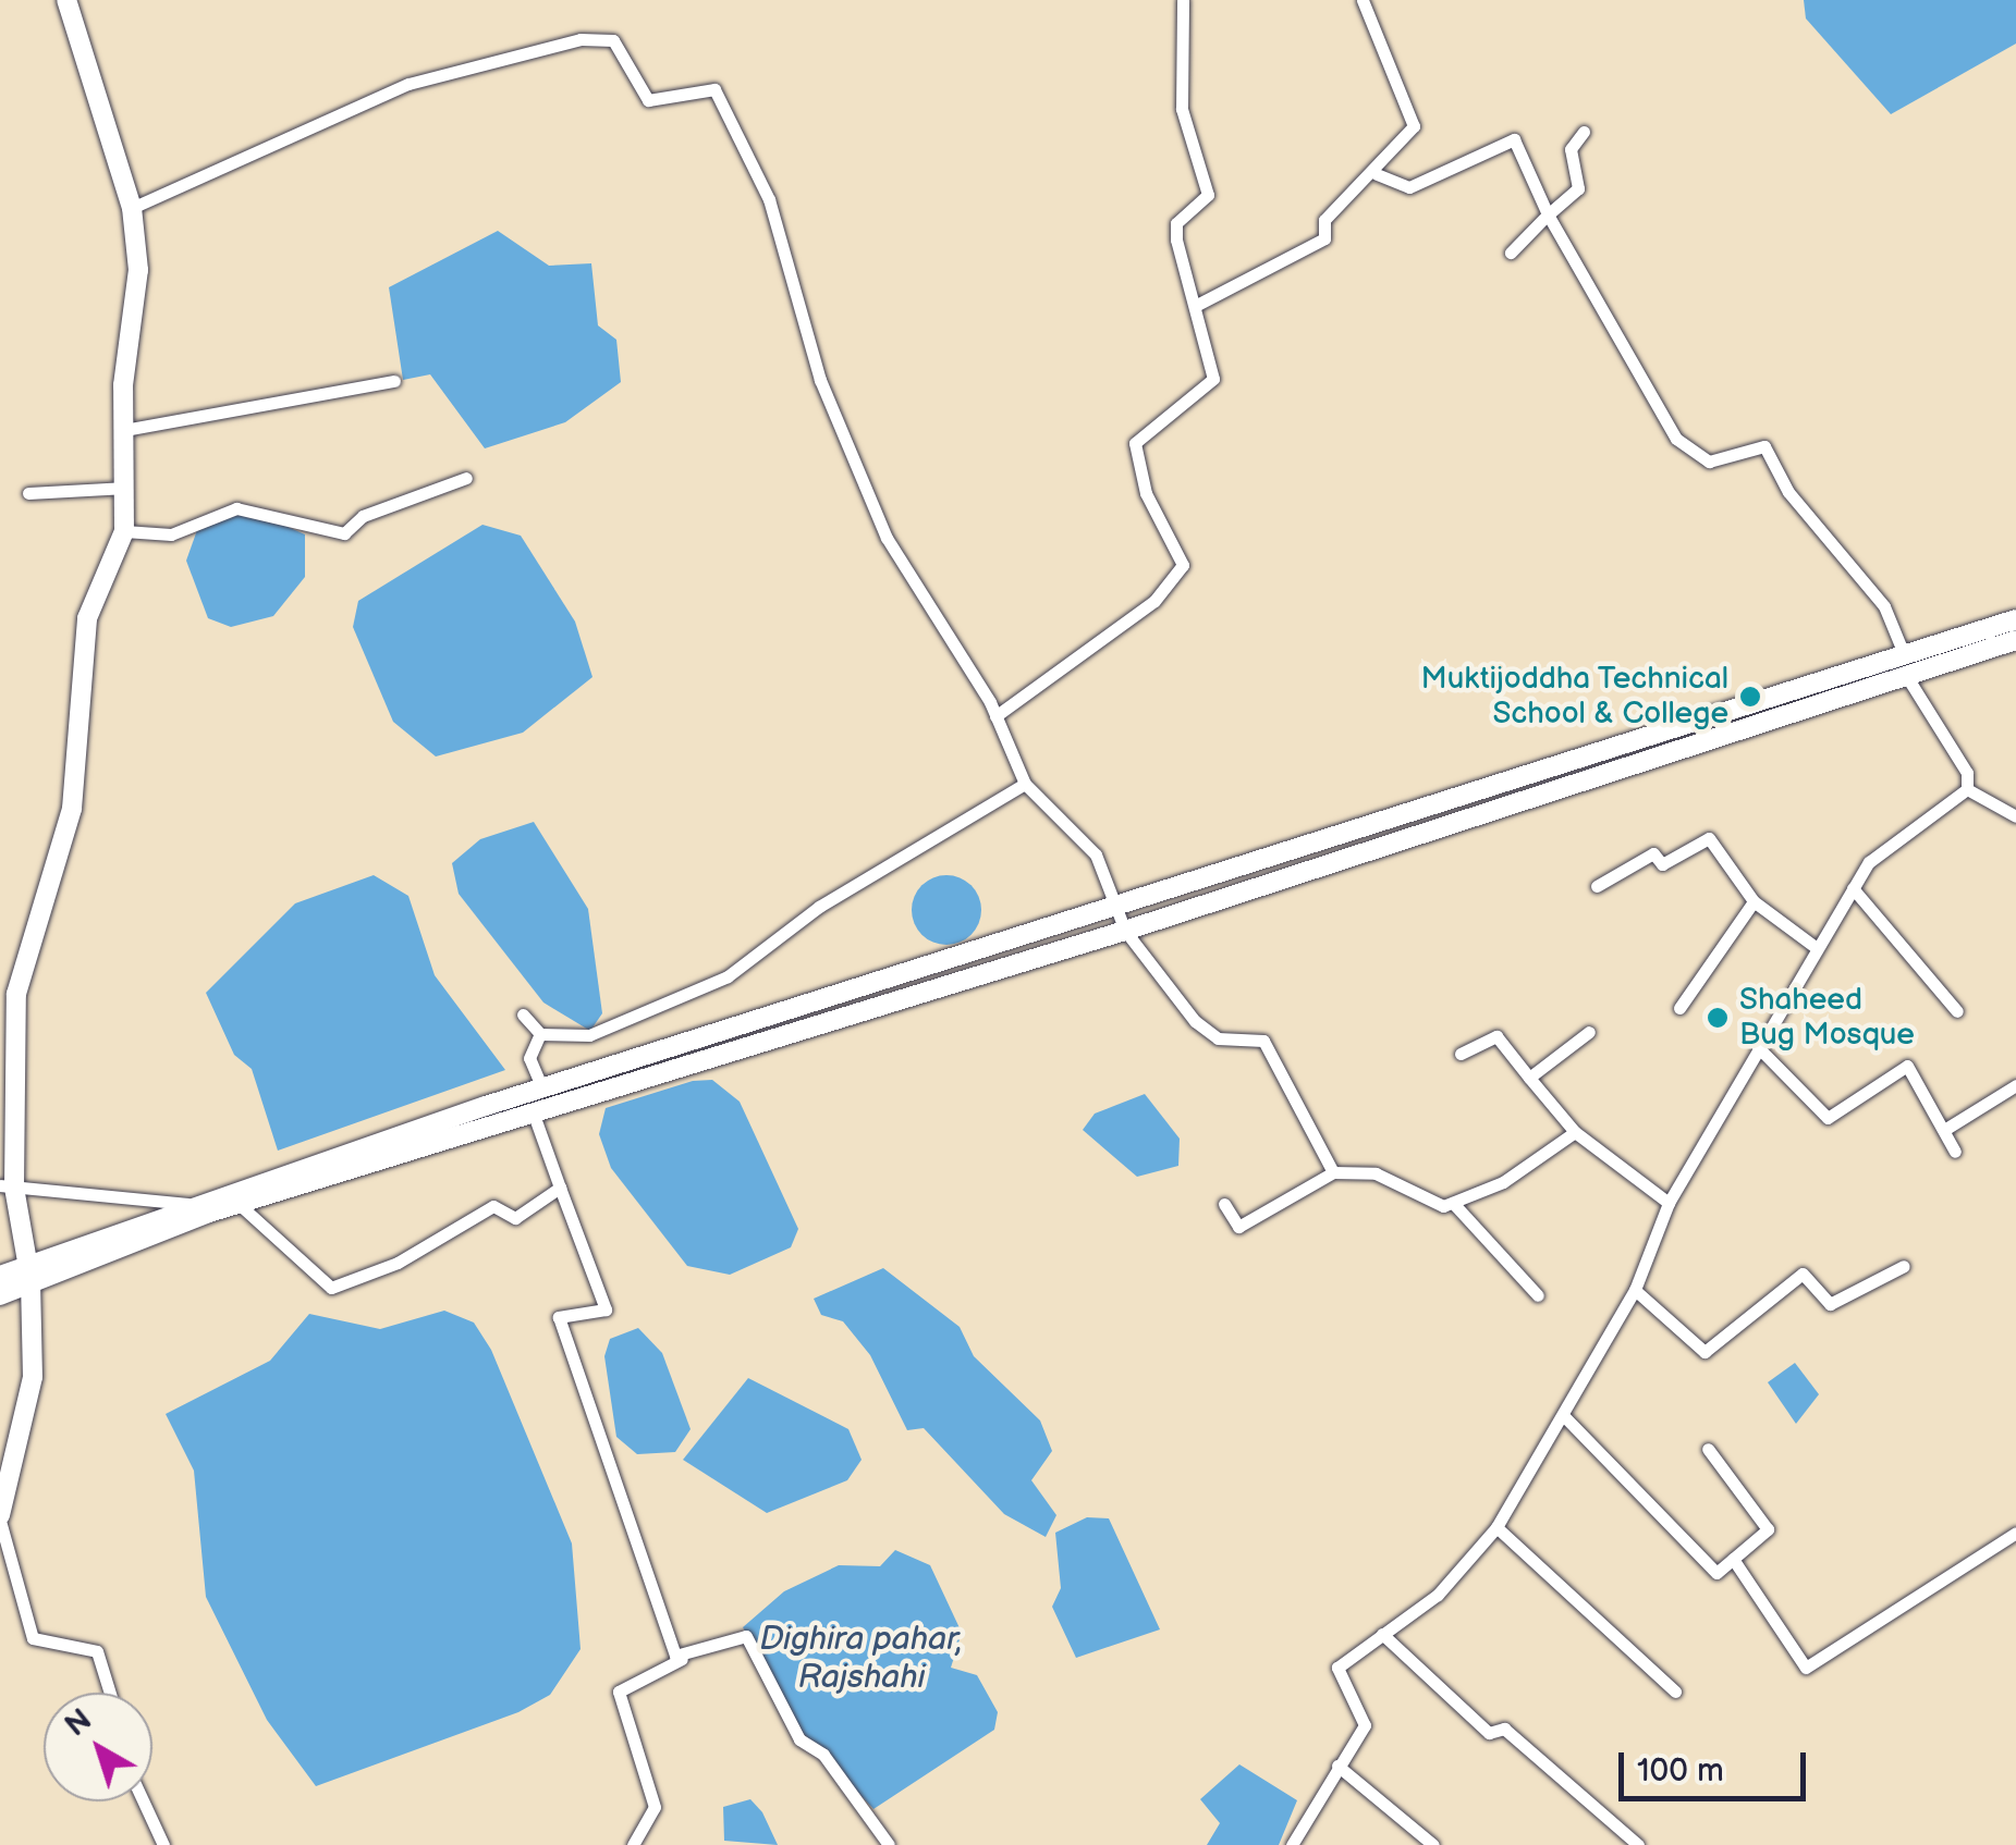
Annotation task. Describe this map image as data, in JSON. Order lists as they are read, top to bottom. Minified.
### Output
{"water":["Dighira pahar, Rajshahi"],"places":["Muktijoddha Technical School & College","Shaheed Bug Mosque"],"scale_bar":"100 m","north":"top left"}
